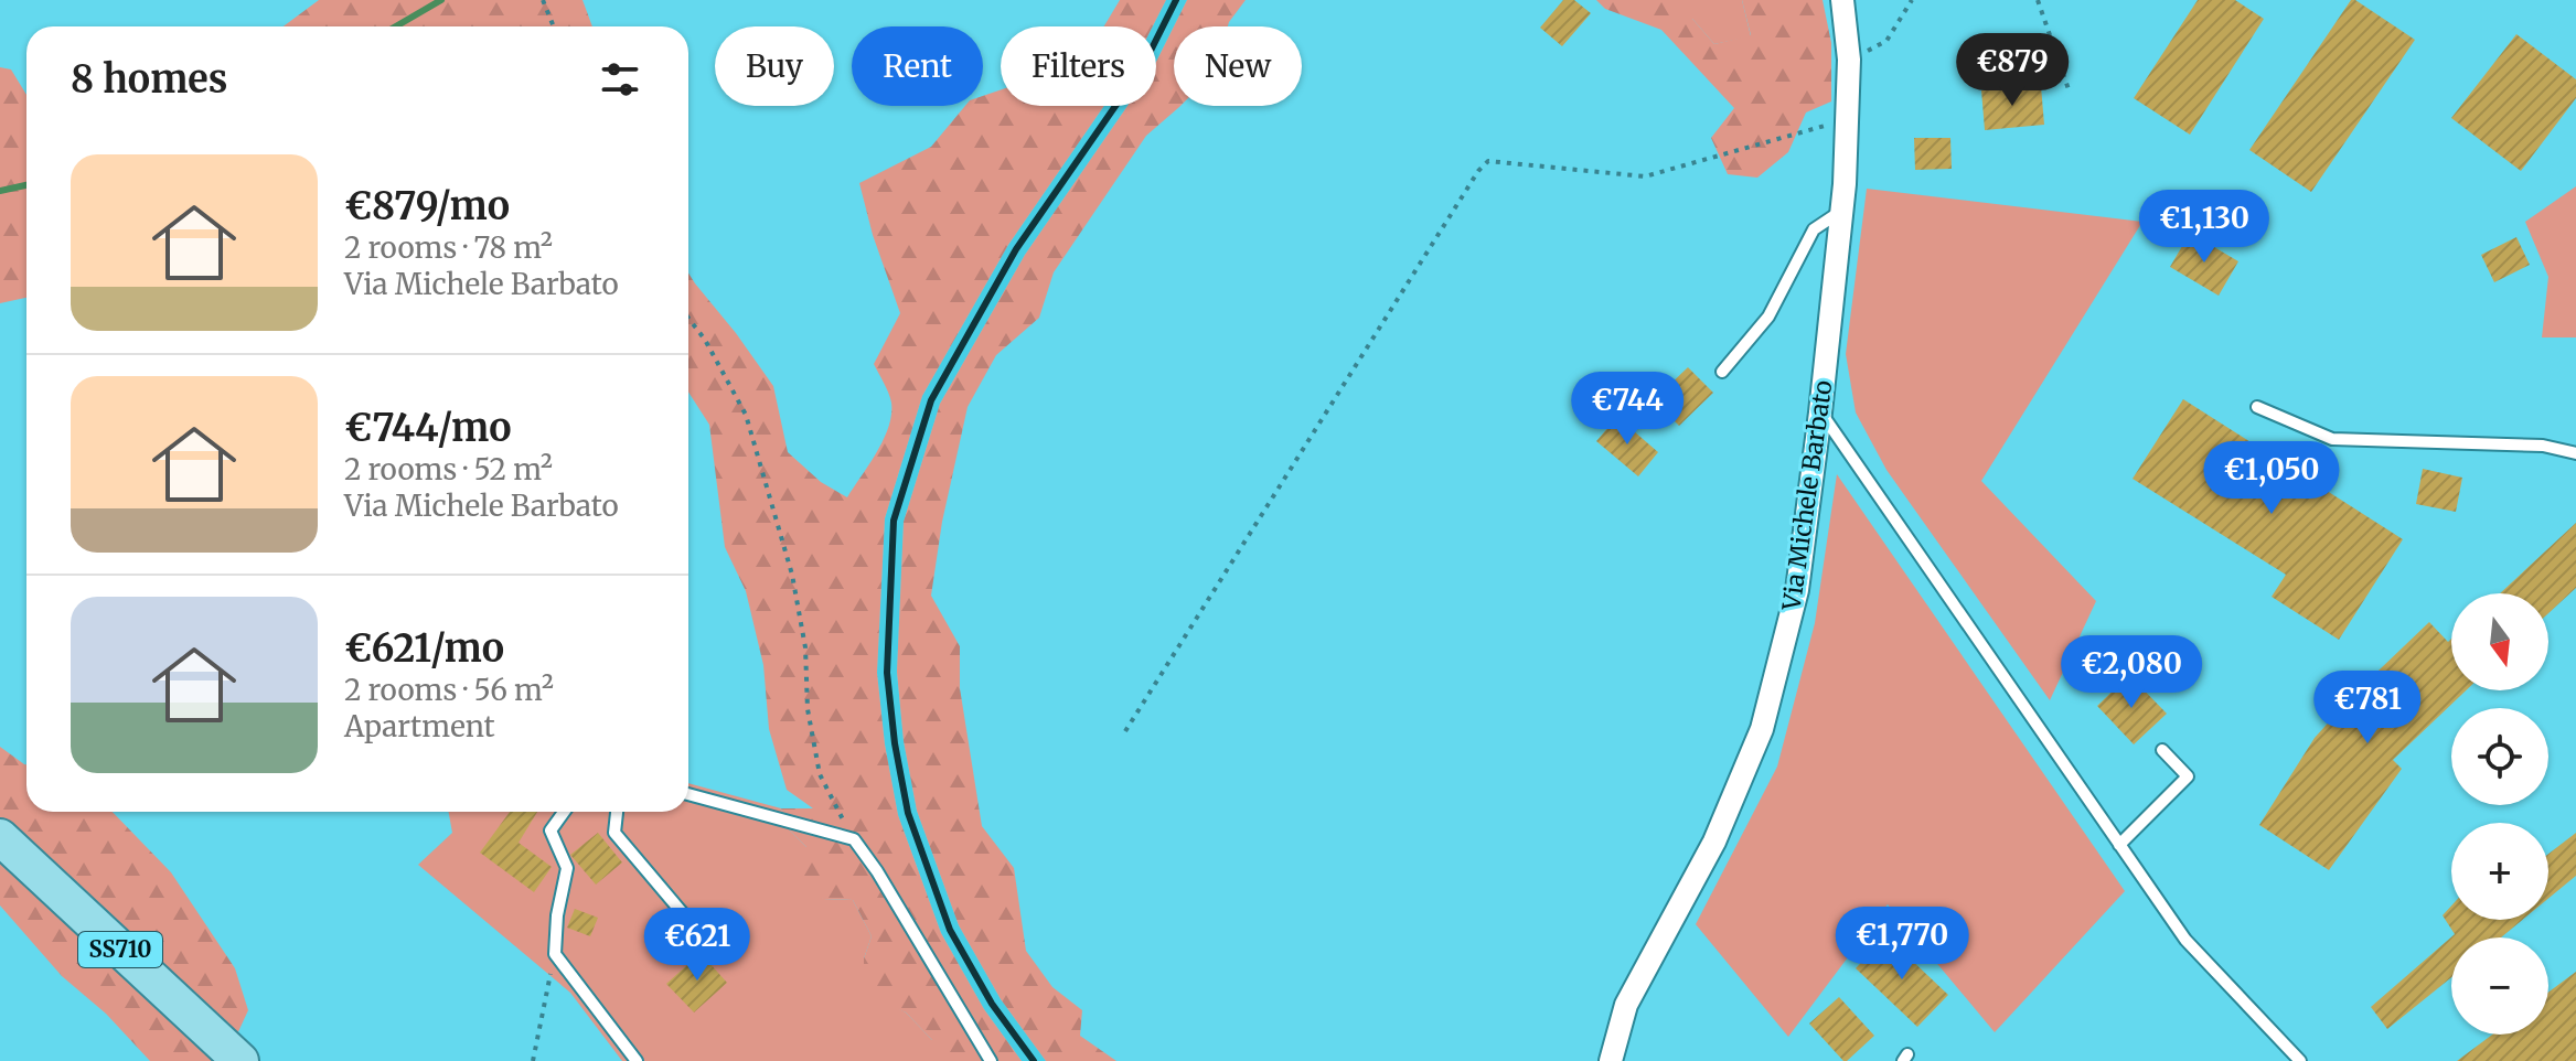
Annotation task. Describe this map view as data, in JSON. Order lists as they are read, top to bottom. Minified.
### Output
{"streets":{"main road":["SS710"],"street":["Via Michele Barbato"]},"north":"bottom","page":{"chip":["Buy","Rent","Filters","New"],"heading":"8 homes","price":["€879","€1,130","€744","€1,050","€2,080","€781","€1,770","€621"],"list":[{"name":"€879/mo","note":"2 rooms · 78 m² · Via Michele Barbato"},{"name":"€744/mo","note":"2 rooms · 52 m² · Via Michele Barbato"},{"name":"€621/mo","note":"2 rooms · 56 m² · Apartment"}],"map_buttons":["+","−"]}}
